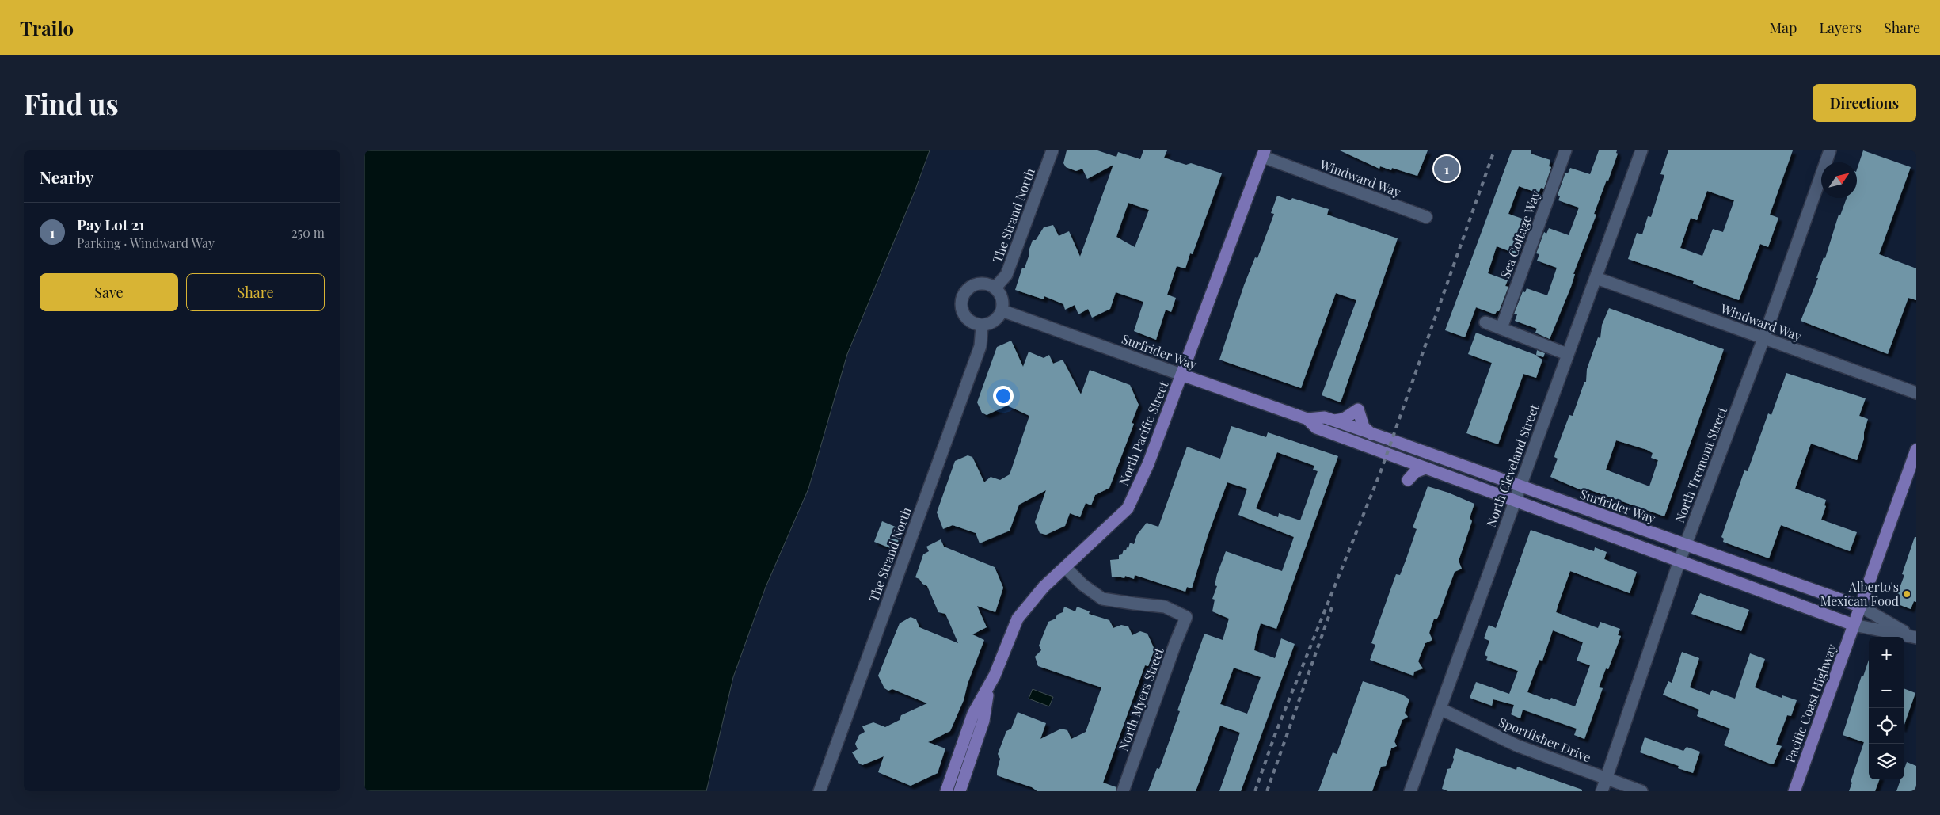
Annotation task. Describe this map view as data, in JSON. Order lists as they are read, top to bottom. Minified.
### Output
{"streets":{"main road":["Surfrider Way","North Pacific Street","Pacific Coast Highway"],"street":["Windward Way","The Strand North","Sea Cottage Way","North Tremont Street","North Cleveland Street","North Myers Street","Sportfisher Drive"]},"crossings":[["Windward Way","North Pacific Street"],["Windward Way","North Tremont Street"],["Windward Way","North Cleveland Street"],["The Strand North","Surfrider Way"],["Surfrider Way","North Pacific Street"],["Surfrider Way","North Tremont Street"],["Surfrider Way","North Cleveland Street"],["Surfrider Way","Pacific Coast Highway"],["North Pacific Street","North Myers Street"],["North Tremont Street","Sportfisher Drive"],["North Cleveland Street","Sportfisher Drive"]],"places":["Alberto's Mexican Food"],"north":"top right","page":{"header":"Trailo","nav":["Map","Layers","Share"],"buttons":["Directions",["Save","Share"]],"title":"Find us","heading":"Nearby","pins":"1","list":[{"mark":"1","name":"Pay Lot 21","note":"Parking · Windward Way","value":"250 m"}],"map_buttons":["+","−"]}}
